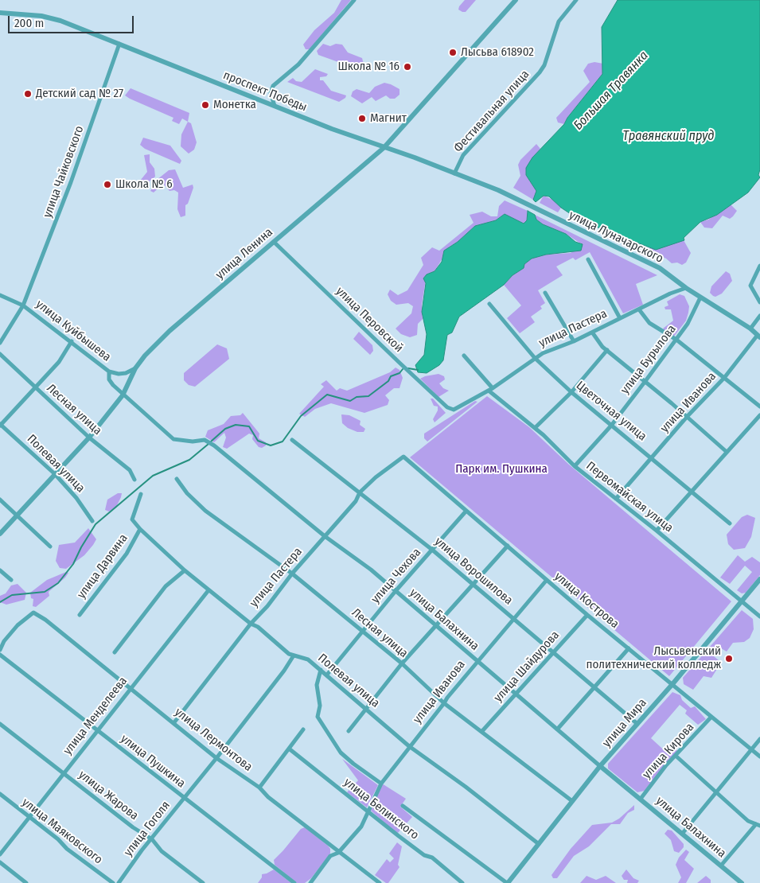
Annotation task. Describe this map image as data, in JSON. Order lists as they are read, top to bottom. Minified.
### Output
{"streets":{"street":["проспект Победы","Фестивальная улица","улица Чайковского","улица Луначарского","улица Ленина","улица Перовской","улица Пастера","улица Куйбышева","улица Бурылова","улица Иванова","Лесная улица","Цветочная улица","Полевая улица","Первомайская улица","улица Дарвина","улица Ворошилова","улица Чехова","улица Кострова","улица Балахнина","улица Шайдурова","улица Менделеева","улица Мира","улица Лермонтова","улица Кирова","улица Пушкина","улица Жарова","улица Белинского","улица Гоголя","улица Маяковского"]},"crossings":[["проспект Победы","Фестивальная улица"],["проспект Победы","улица Чайковского"],["проспект Победы","улица Луначарского"],["проспект Победы","улица Ленина"],["улица Чайковского","улица Куйбышева"],["улица Луначарского","улица Пастера"],["улица Луначарского","улица Бурылова"],["улица Луначарского","улица Иванова"],["улица Ленина","улица Перовской"],["улица Ленина","улица Куйбышева"],["улица Ленина","Лесная улица"],["улица Ленина","Полевая улица"],["улица Ленина","улица Балахнина"],["улица Перовской","улица Пастера"],["улица Пастера","Лесная улица"],["улица Пастера","Цветочная улица"],["улица Пастера","Полевая улица"],["улица Пастера","Первомайская улица"],["улица Пастера","улица Ворошилова"],["улица Пастера","улица Кострова"],["улица Пастера","улица Балахнина"],["улица Пастера","улица Лермонтова"],["улица Куйбышева","улица Балахнина"],["улица Бурылова","Цветочная улица"],["улица Бурылова","Первомайская улица"],["улица Иванова","Лесная улица"],["улица Иванова","Цветочная улица"],["улица Иванова","Полевая улица"],["улица Иванова","Первомайская улица"],["улица Иванова","улица Ворошилова"],["улица Иванова","улица Кострова"],["улица Иванова","улица Балахнина"],["улица Иванова","улица Лермонтова"],["улица Иванова","улица Белинского"],["Лесная улица","улица Чехова"],["Лесная улица","улица Шайдурова"],["Лесная улица","улица Мира"],["Полевая улица","улица Дарвина"],["Полевая улица","улица Чехова"],["Полевая улица","улица Менделеева"],["Полевая улица","улица Мира"],["Полевая улица","улица Гоголя"],["Первомайская улица","улица Мира"],["улица Ворошилова","улица Чехова"],["улица Ворошилова","улица Шайдурова"],["улица Ворошилова","улица Мира"],["улица Чехова","улица Кострова"],["улица Чехова","улица Балахнина"],["улица Кострова","улица Шайдурова"],["улица Кострова","улица Мира"],["улица Кострова","улица Кирова"],["улица Балахнина","улица Шайдурова"],["улица Балахнина","улица Мира"],["улица Балахнина","улица Кирова"],["улица Менделеева","улица Лермонтова"],["улица Менделеева","улица Пушкина"],["улица Менделеева","улица Жарова"],["улица Менделеева","улица Маяковского"],["улица Мира","улица Белинского"],["улица Лермонтова","улица Гоголя"],["улица Пушкина","улица Гоголя"],["улица Жарова","улица Гоголя"]],"water":["Большая Травянка","Травянский пруд"],"parks":["Парк им. Пушкина"],"places":["Лысьва 618902","Школа № 16","Детский сад № 27","Монетка","Магнит","Школа № 6","Лысьвенский политехнический колледж"],"scale_bar":"200 m"}
